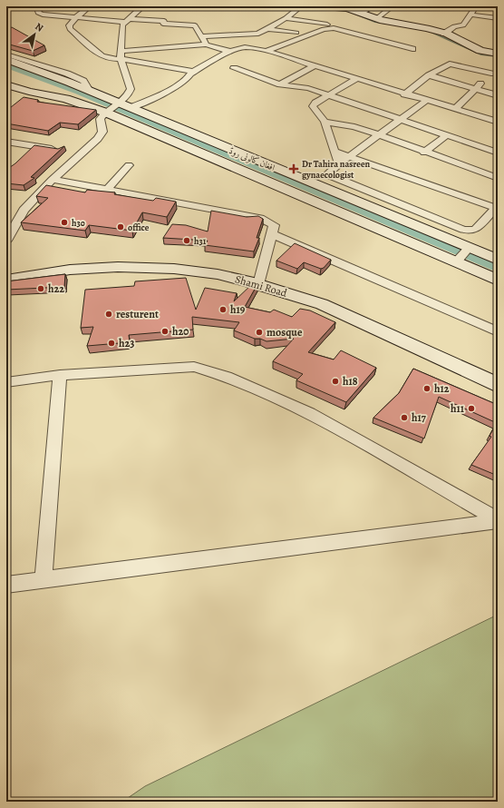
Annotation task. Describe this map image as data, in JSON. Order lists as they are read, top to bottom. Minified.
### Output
{"streets":{"main road":["افغان کالونی روڈ","Shami Road"]},"places":{"health":["Dr Tahira nasreen gynaecologist"],"other":["h30","office","h31","h22","h19","resturent","h20","mosque","h23","h18","h12","h11","h17"]},"north":"top right"}
